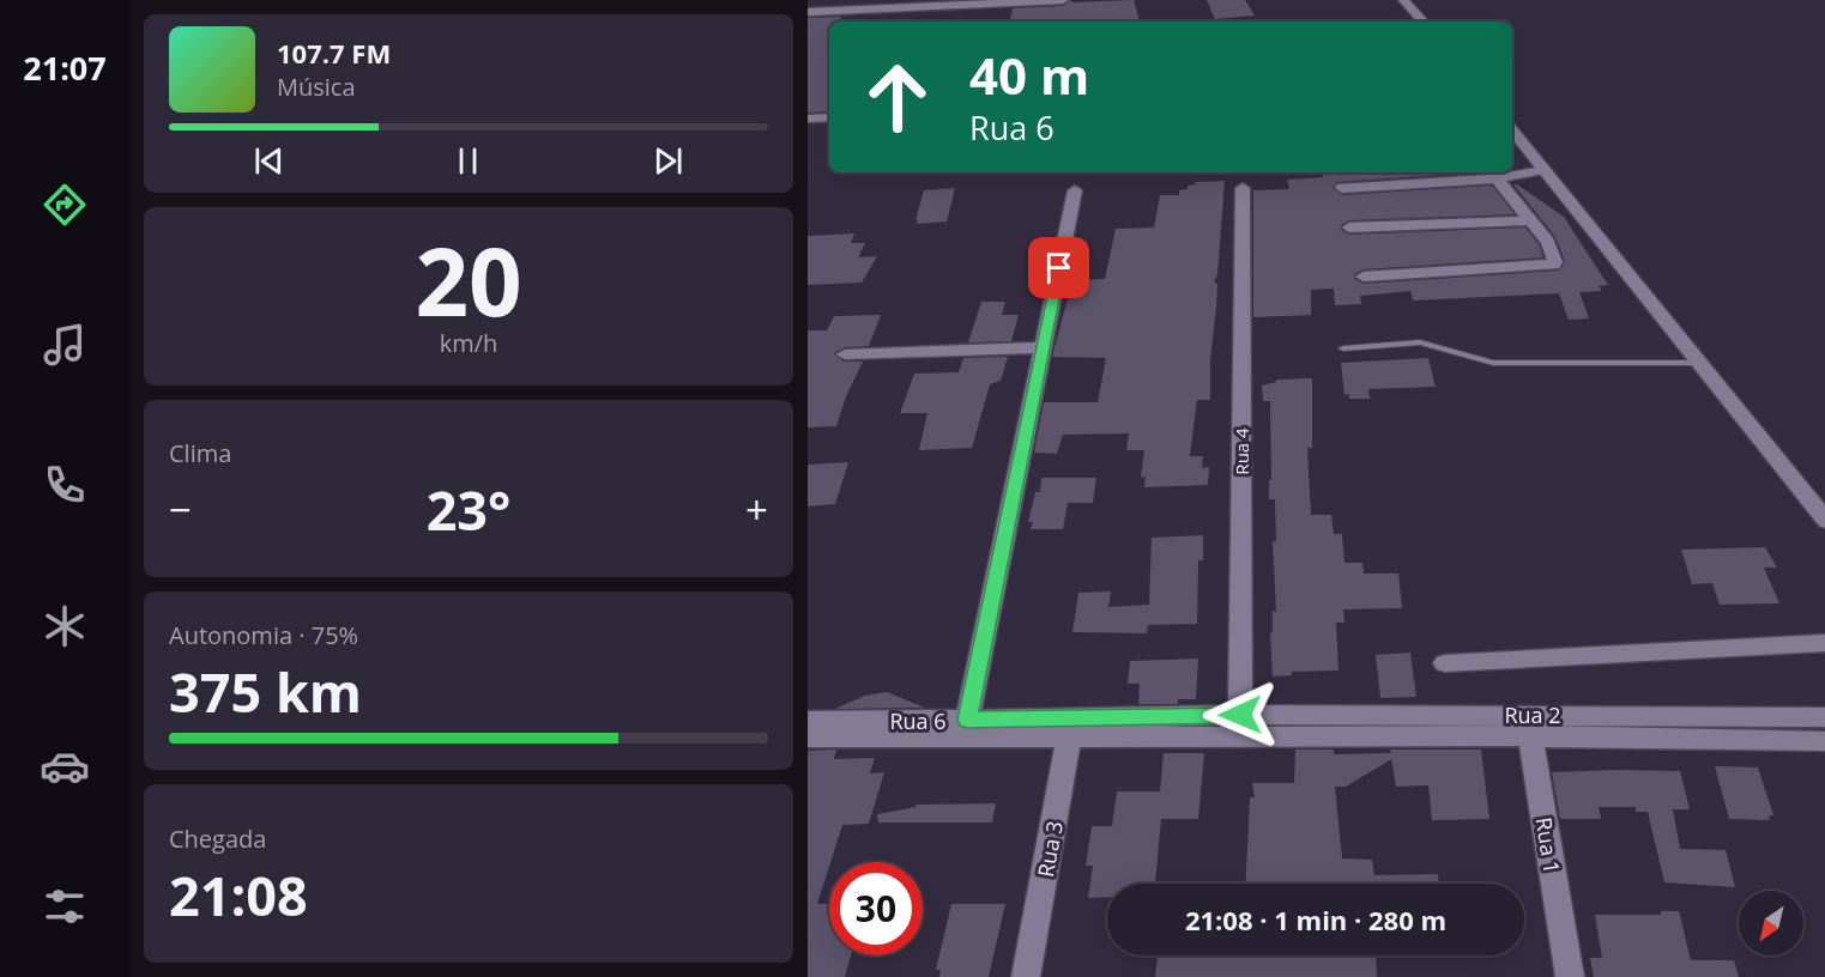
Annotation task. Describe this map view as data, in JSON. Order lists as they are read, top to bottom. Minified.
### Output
{"streets":{"street":["Rua 4","Rua 2","Rua 6","Rua 1","Rua 3"]},"crossings":[["Rua 4","Rua 2"],["Rua 2","Rua 1"],["Rua 6","Rua 3"]],"north":"bottom left","page":{"tabs":"21:07","turn":["40 m","Rua 6"],"song":["107.7 FM","Música"],"tile":[["20","km/h"],"Clima",["Autonomia · 75%","375 km"],["Chegada","21:08"]],"heat":["−","23°","+"],"limit":"30","trip":"21:08 · 1 min · 280 m"}}
